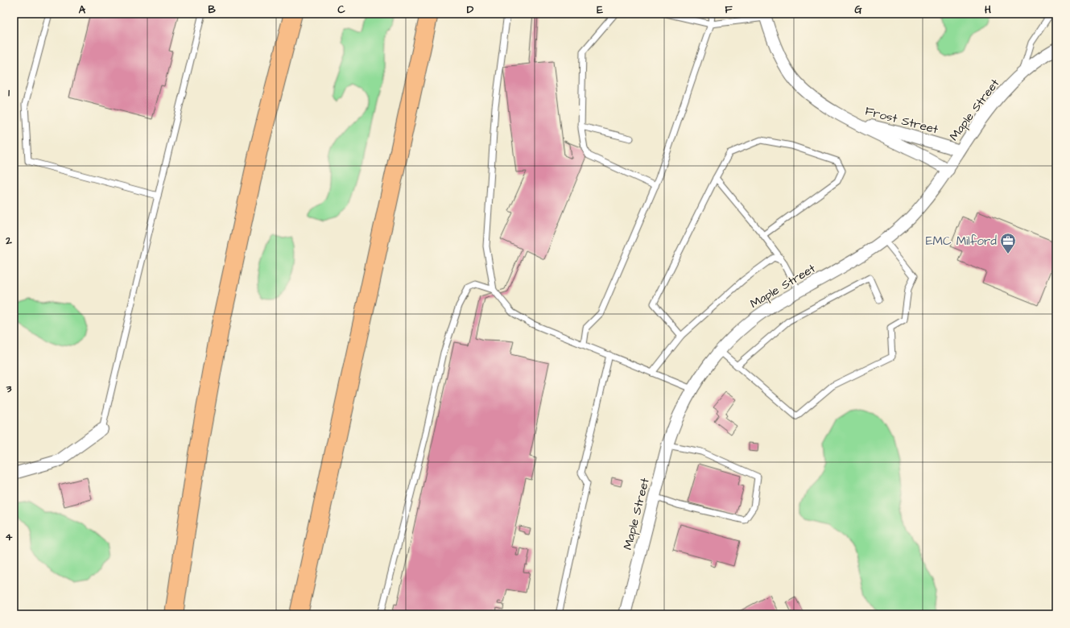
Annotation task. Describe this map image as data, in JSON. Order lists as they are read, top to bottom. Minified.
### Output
{"streets":{"street":["Maple Street","Frost Street"]},"crossings":[["Maple Street","Frost Street"]],"places":{"office":["EMC Milford"]},"grid":{"columns":["A","B","C","D","E","F","G","H"],"rows":["1","2","3","4"]}}
